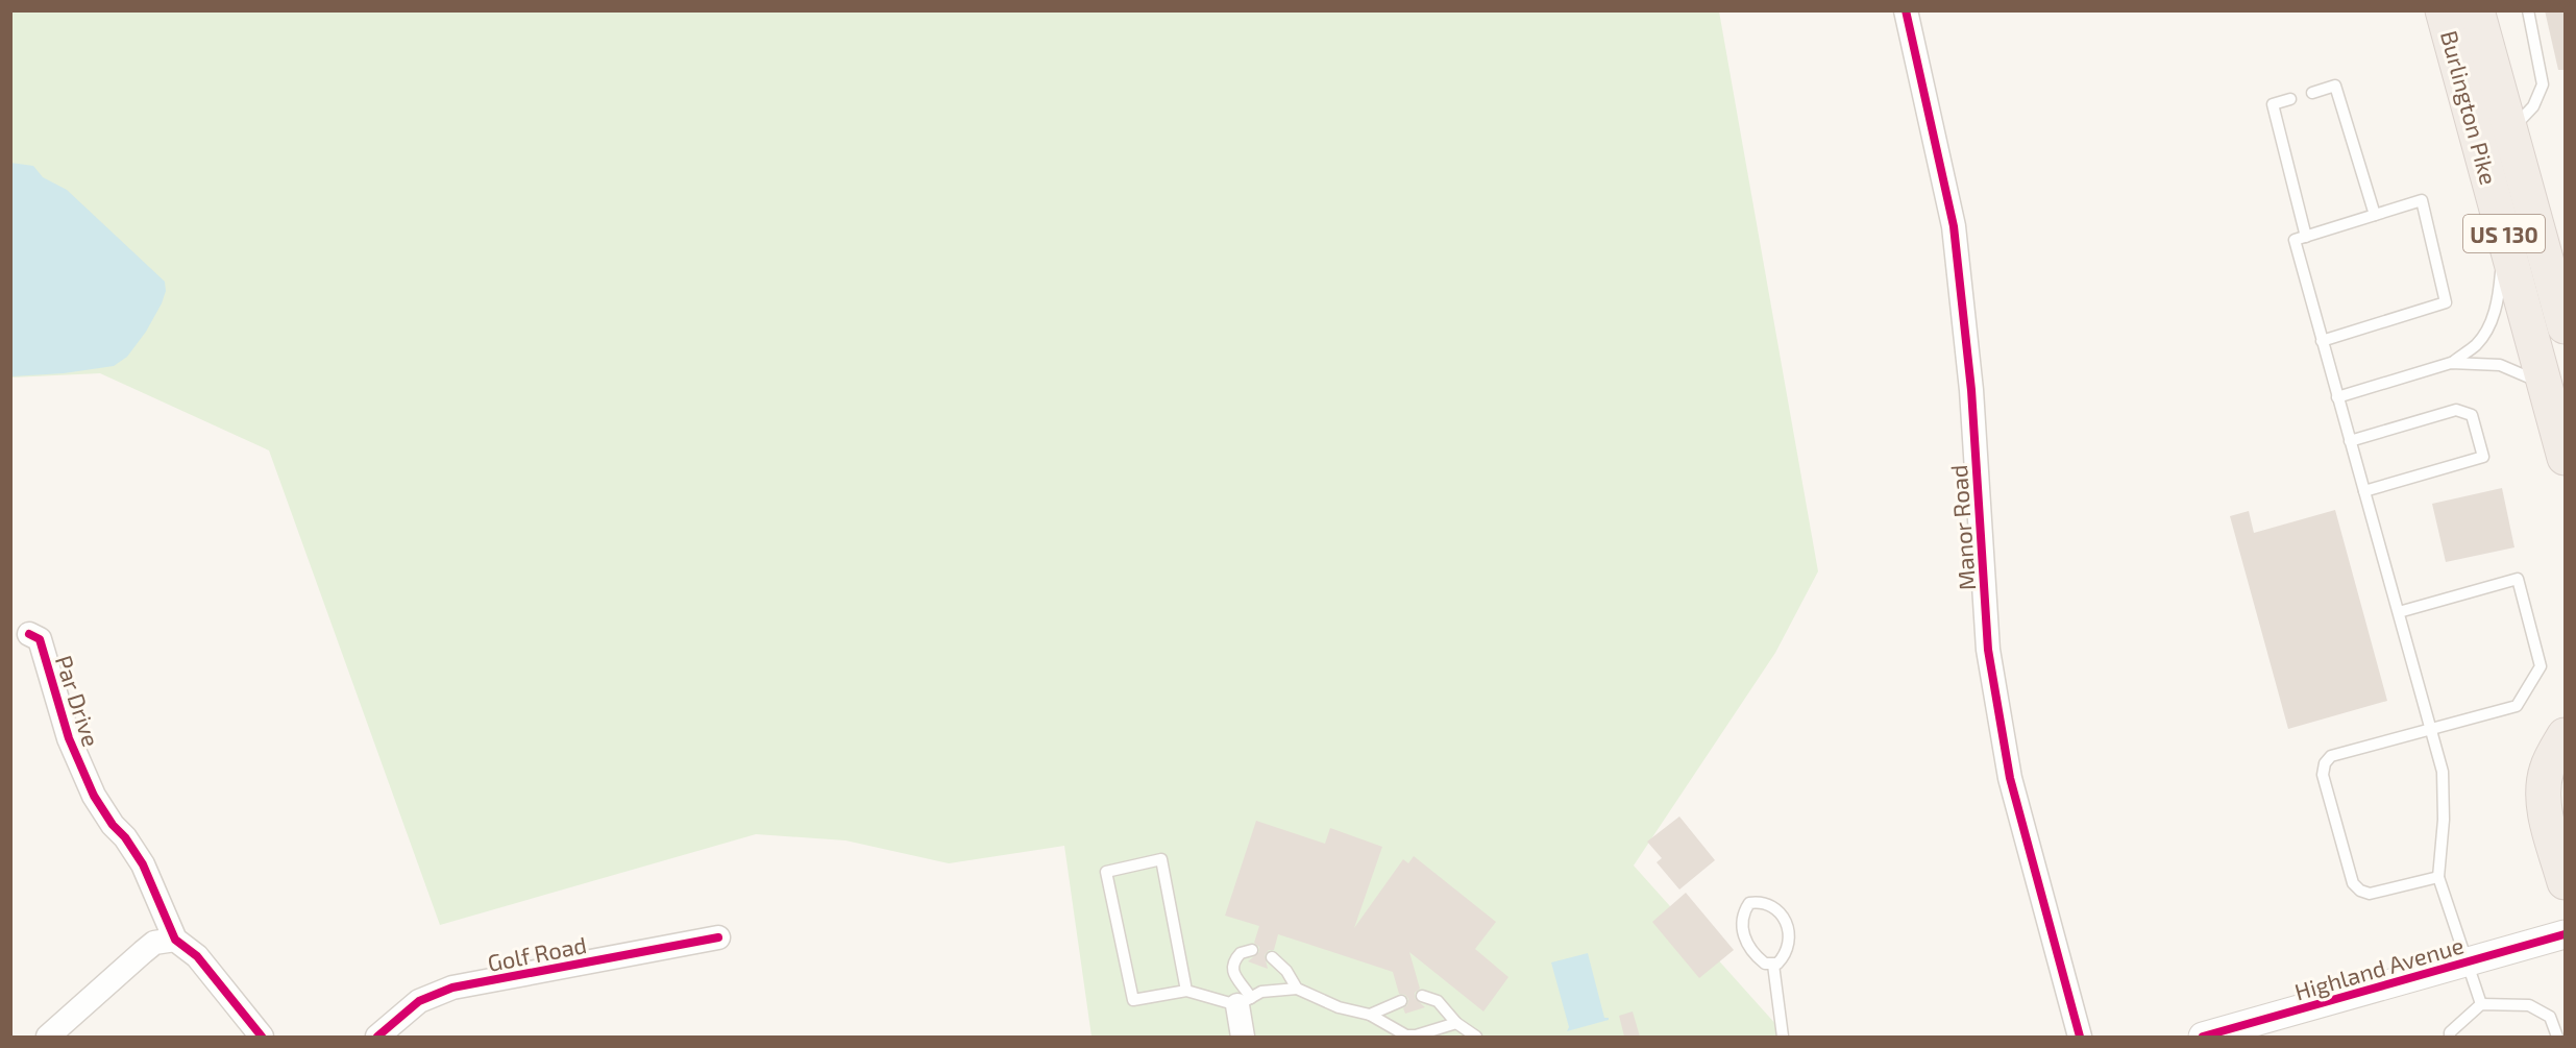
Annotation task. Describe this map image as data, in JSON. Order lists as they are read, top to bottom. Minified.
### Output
{"streets":{"highway":["Burlington Pike","US 130"],"street":["Manor Road","Par Drive","Golf Road","Highland Avenue"]}}
